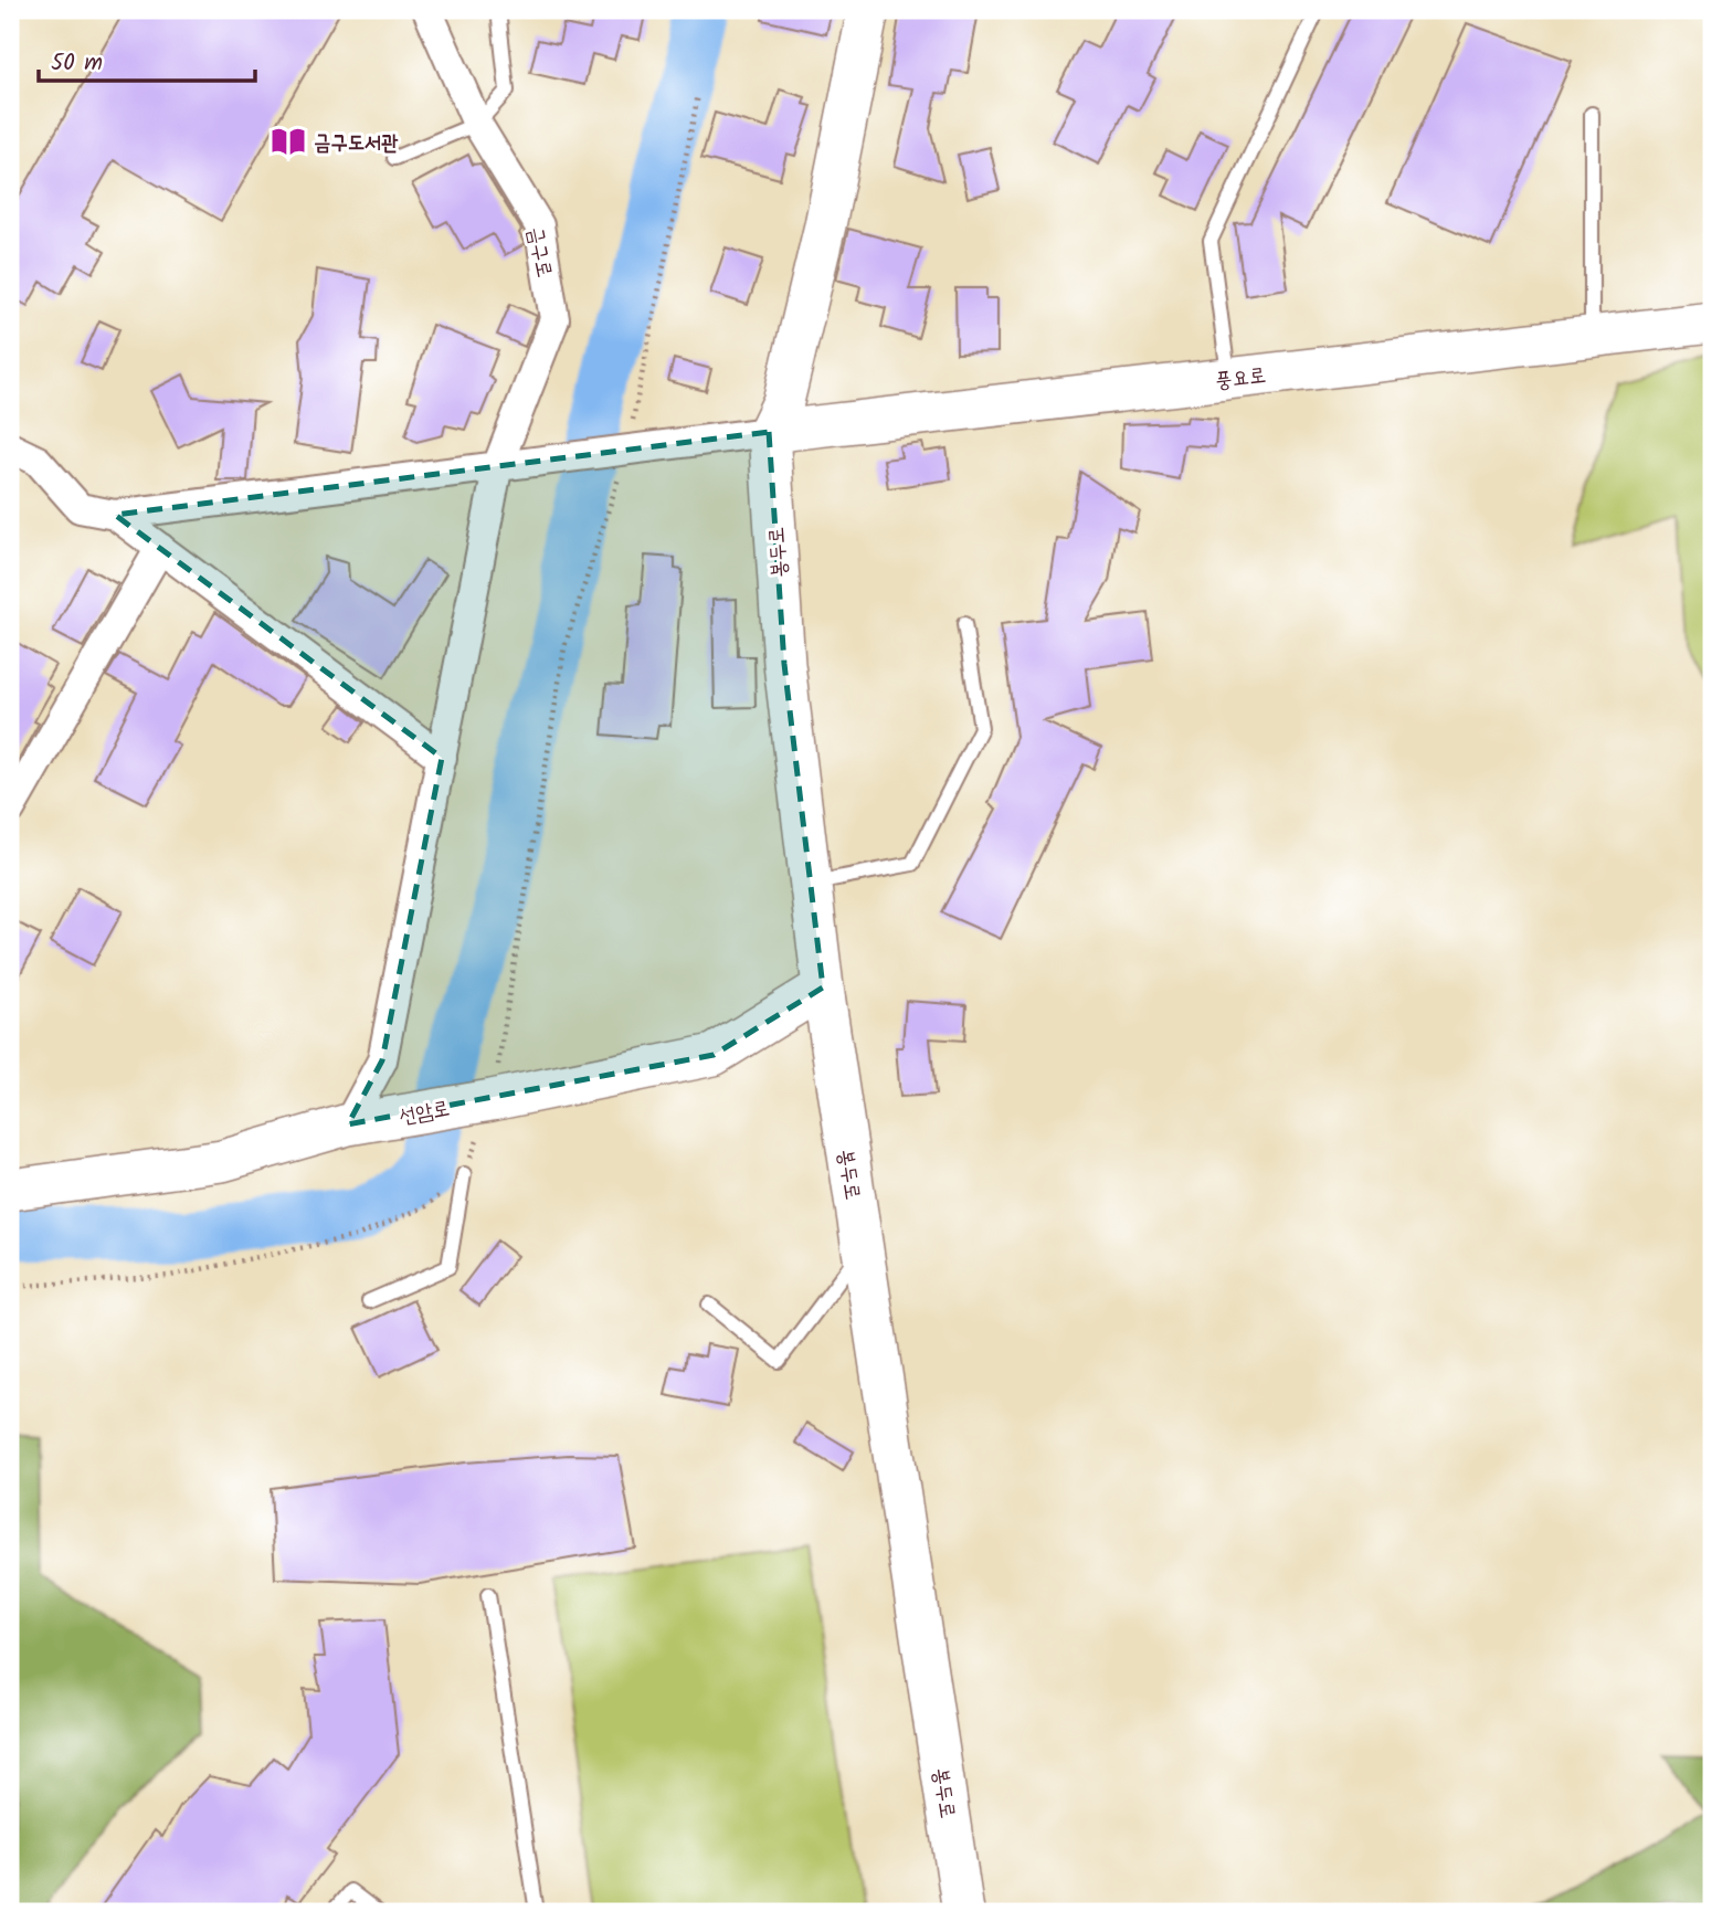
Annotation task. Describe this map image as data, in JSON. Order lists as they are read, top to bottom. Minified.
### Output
{"streets":{"main road":["풍요로","봉두로","선암로"],"street":["금구로"]},"crossings":[["금구로","선암로"],["풍요로","봉두로"],["봉두로","선암로"]],"places":{"library":["금구도서관"]},"scale_bar":"50 m"}
